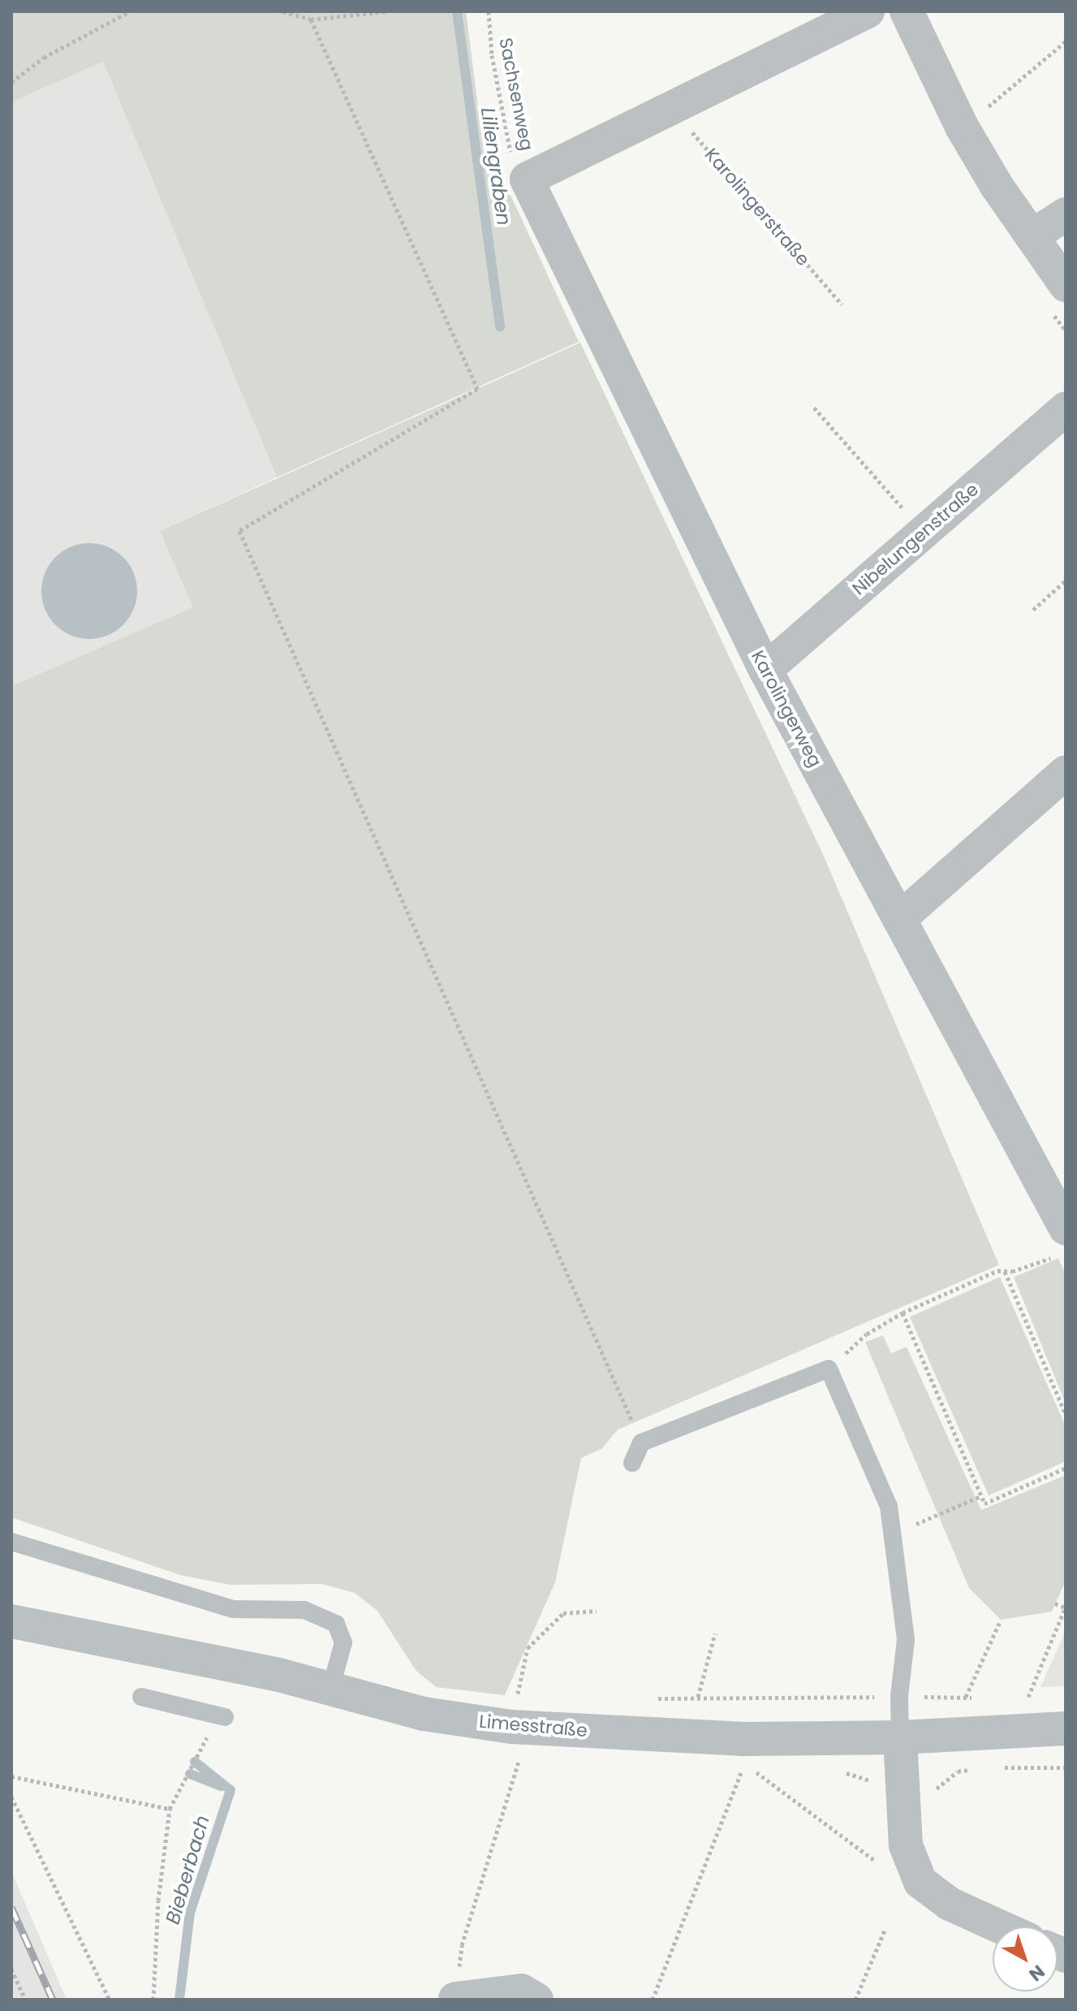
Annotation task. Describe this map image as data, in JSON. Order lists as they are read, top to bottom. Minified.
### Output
{"streets":{"street":["Nibelungenstraße","Karolingerweg","Limesstraße"],"path":["Sachsenweg","Karolingerstraße"]},"crossings":[["Sachsenweg","Karolingerweg"],["Nibelungenstraße","Karolingerweg"]],"water":["Liliengraben","Bieberbach"],"north":"bottom right"}
